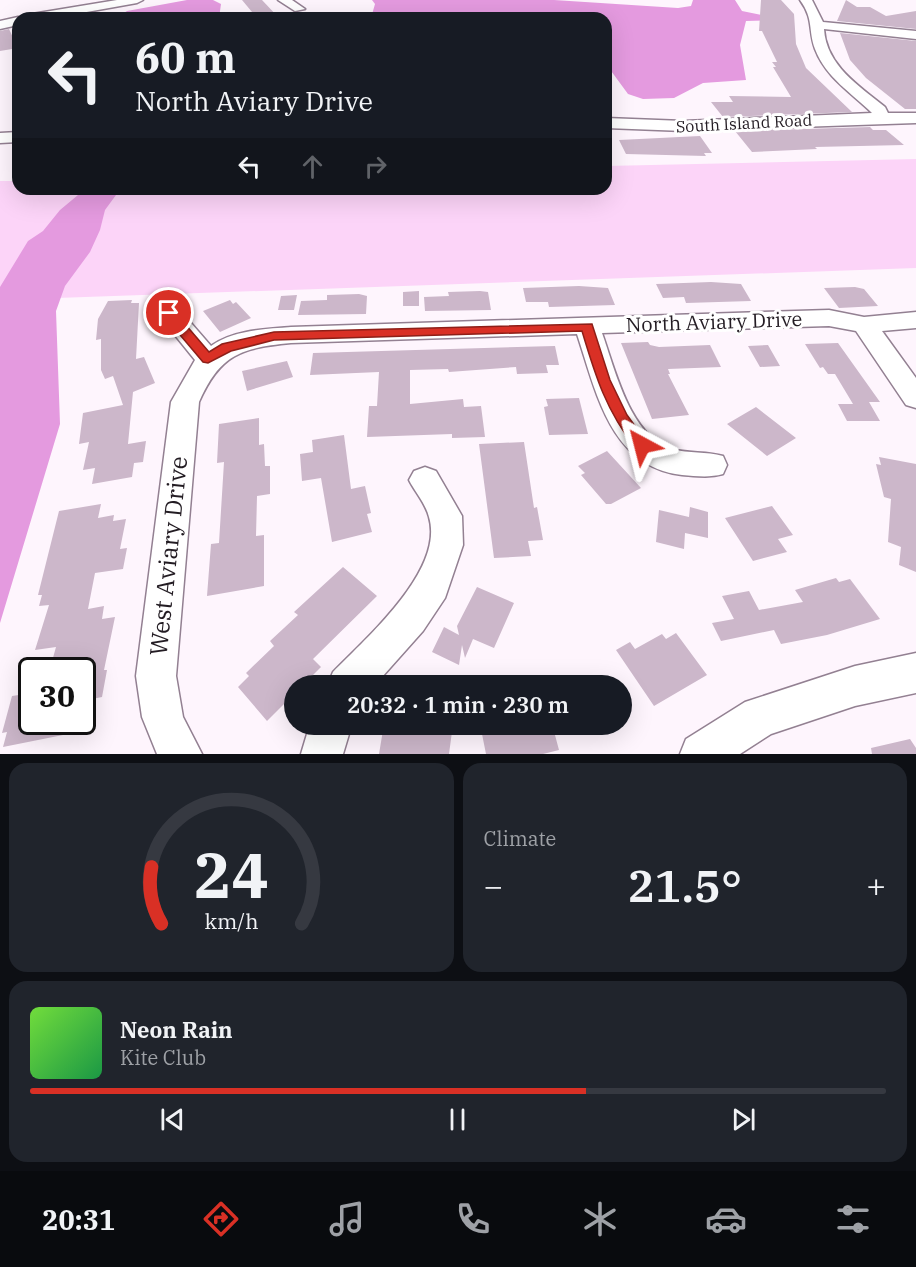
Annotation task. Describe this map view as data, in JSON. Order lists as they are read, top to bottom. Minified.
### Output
{"streets":{"street":["South Island Road","North Aviary Drive","West Aviary Drive"]},"crossings":[["North Aviary Drive","West Aviary Drive"]],"page":{"turn":["60 m","North Aviary Drive"],"limit":"30","trip":"20:32 · 1 min · 230 m","tile":"Climate","heat":["−","21.5°","+"],"song":["Neon Rain","Kite Club"],"tabs":"20:31","gauge":["24","km/h"]}}
